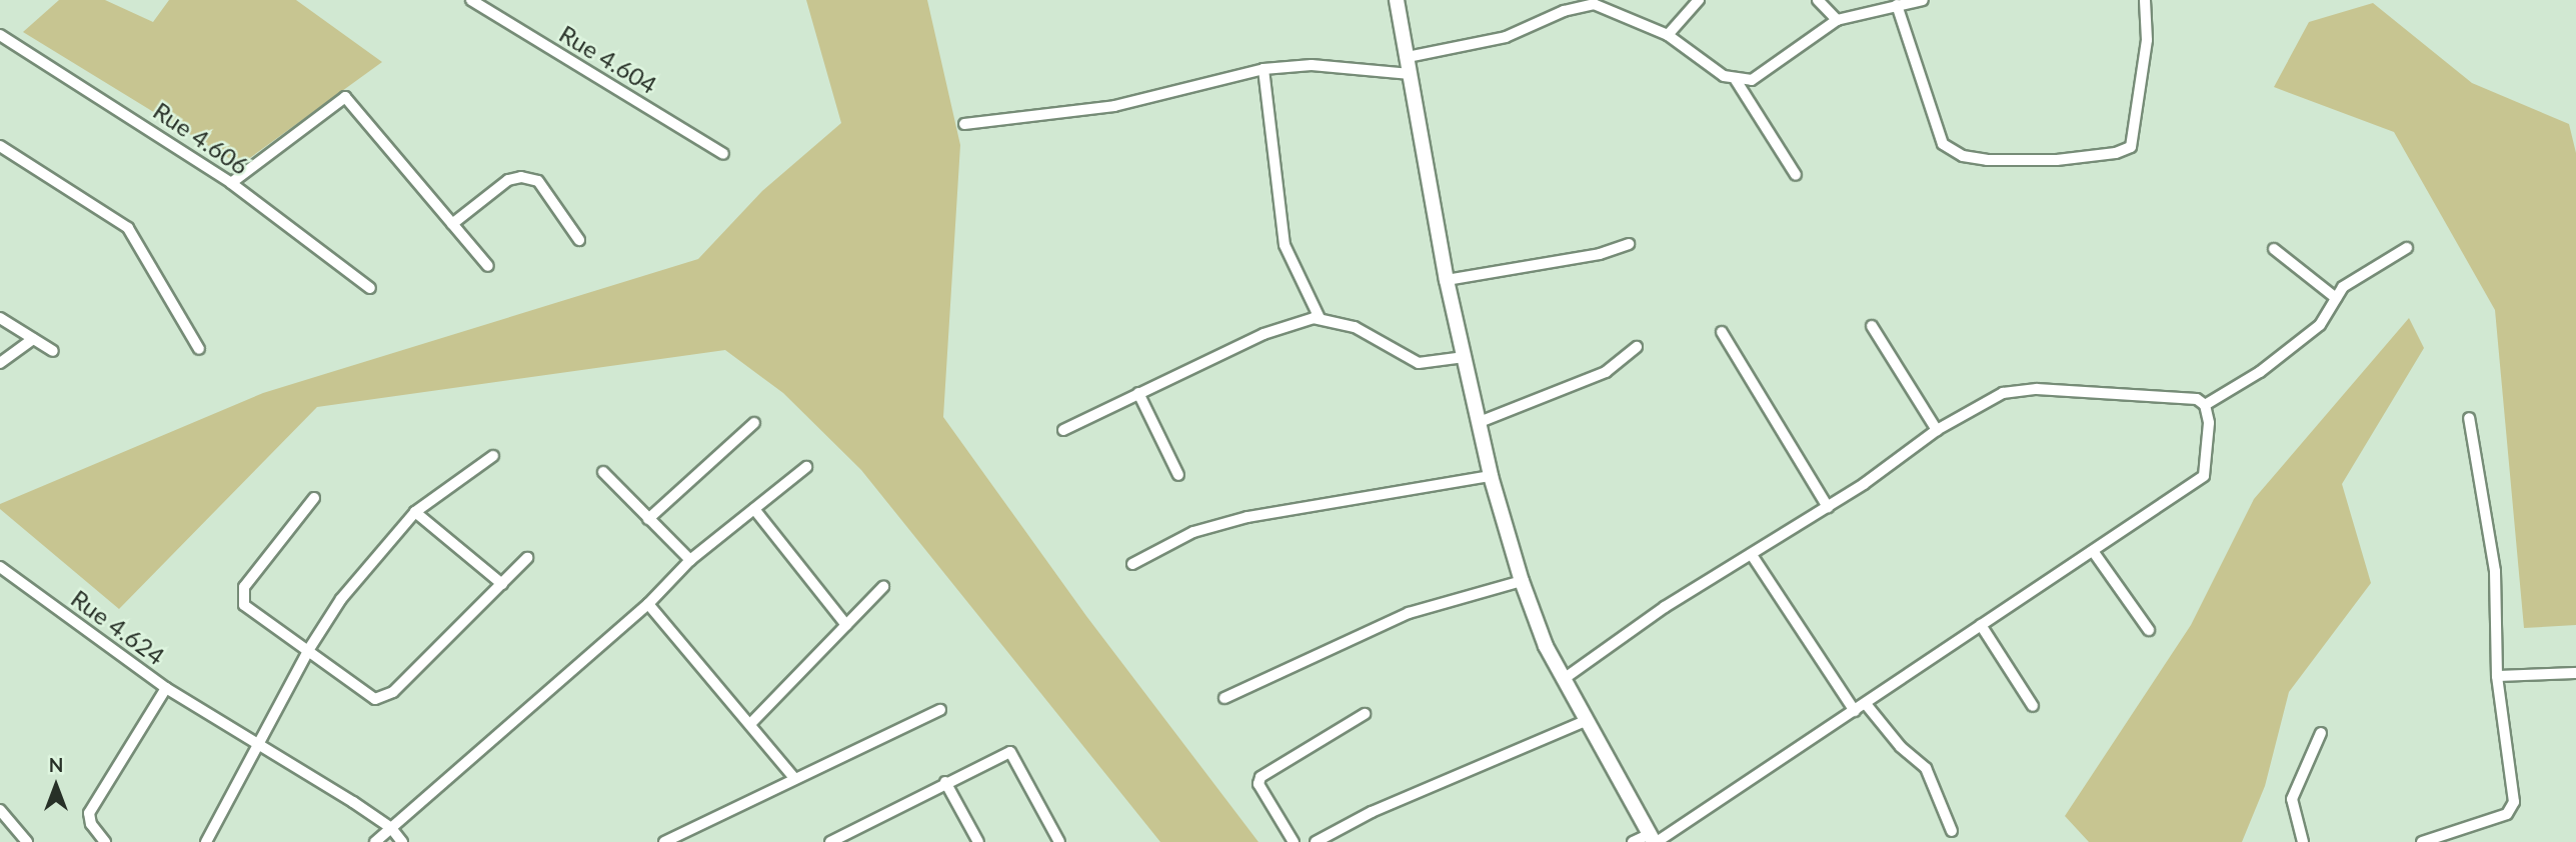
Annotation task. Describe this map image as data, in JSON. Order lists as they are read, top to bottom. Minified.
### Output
{"streets":{"street":["Rue 4.604","Rue 4.606","Rue 4.624"]},"north":"top"}
